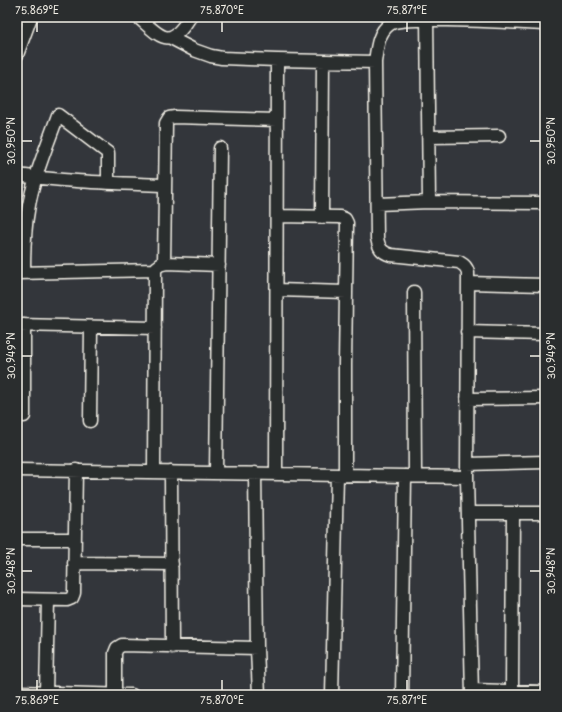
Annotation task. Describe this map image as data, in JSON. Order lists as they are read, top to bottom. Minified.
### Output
{"coordinates":["75.869°E","75.870°E","75.871°E","30.950°N","30.949°N","30.948°N"]}
